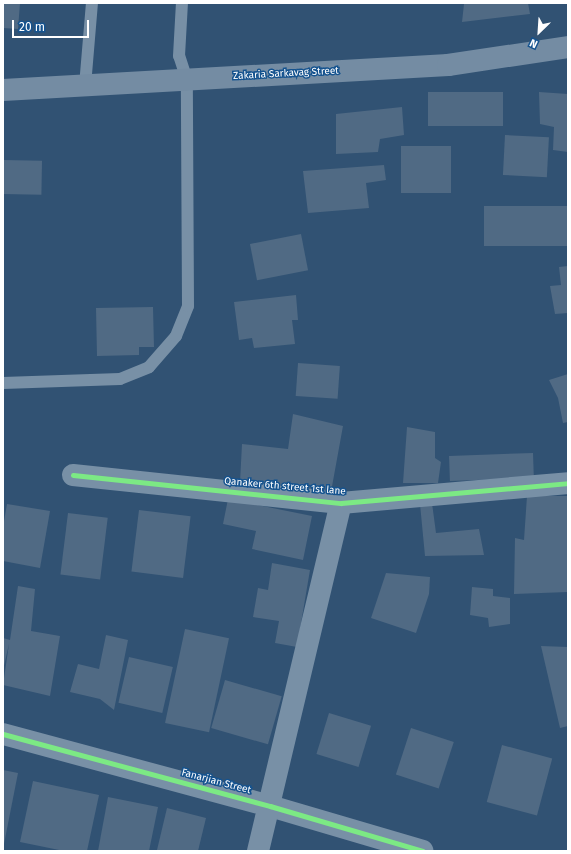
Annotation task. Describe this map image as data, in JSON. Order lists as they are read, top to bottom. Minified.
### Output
{"streets":{"main road":["Zakaria Sarkavag Street"],"street":["Qanaker 6th street 1st lane","Fanarjian Street"]},"crossings":[["Qanaker 6th street 1st lane","Fanarjian Street"]],"scale_bar":"20 m","north":"bottom left"}
